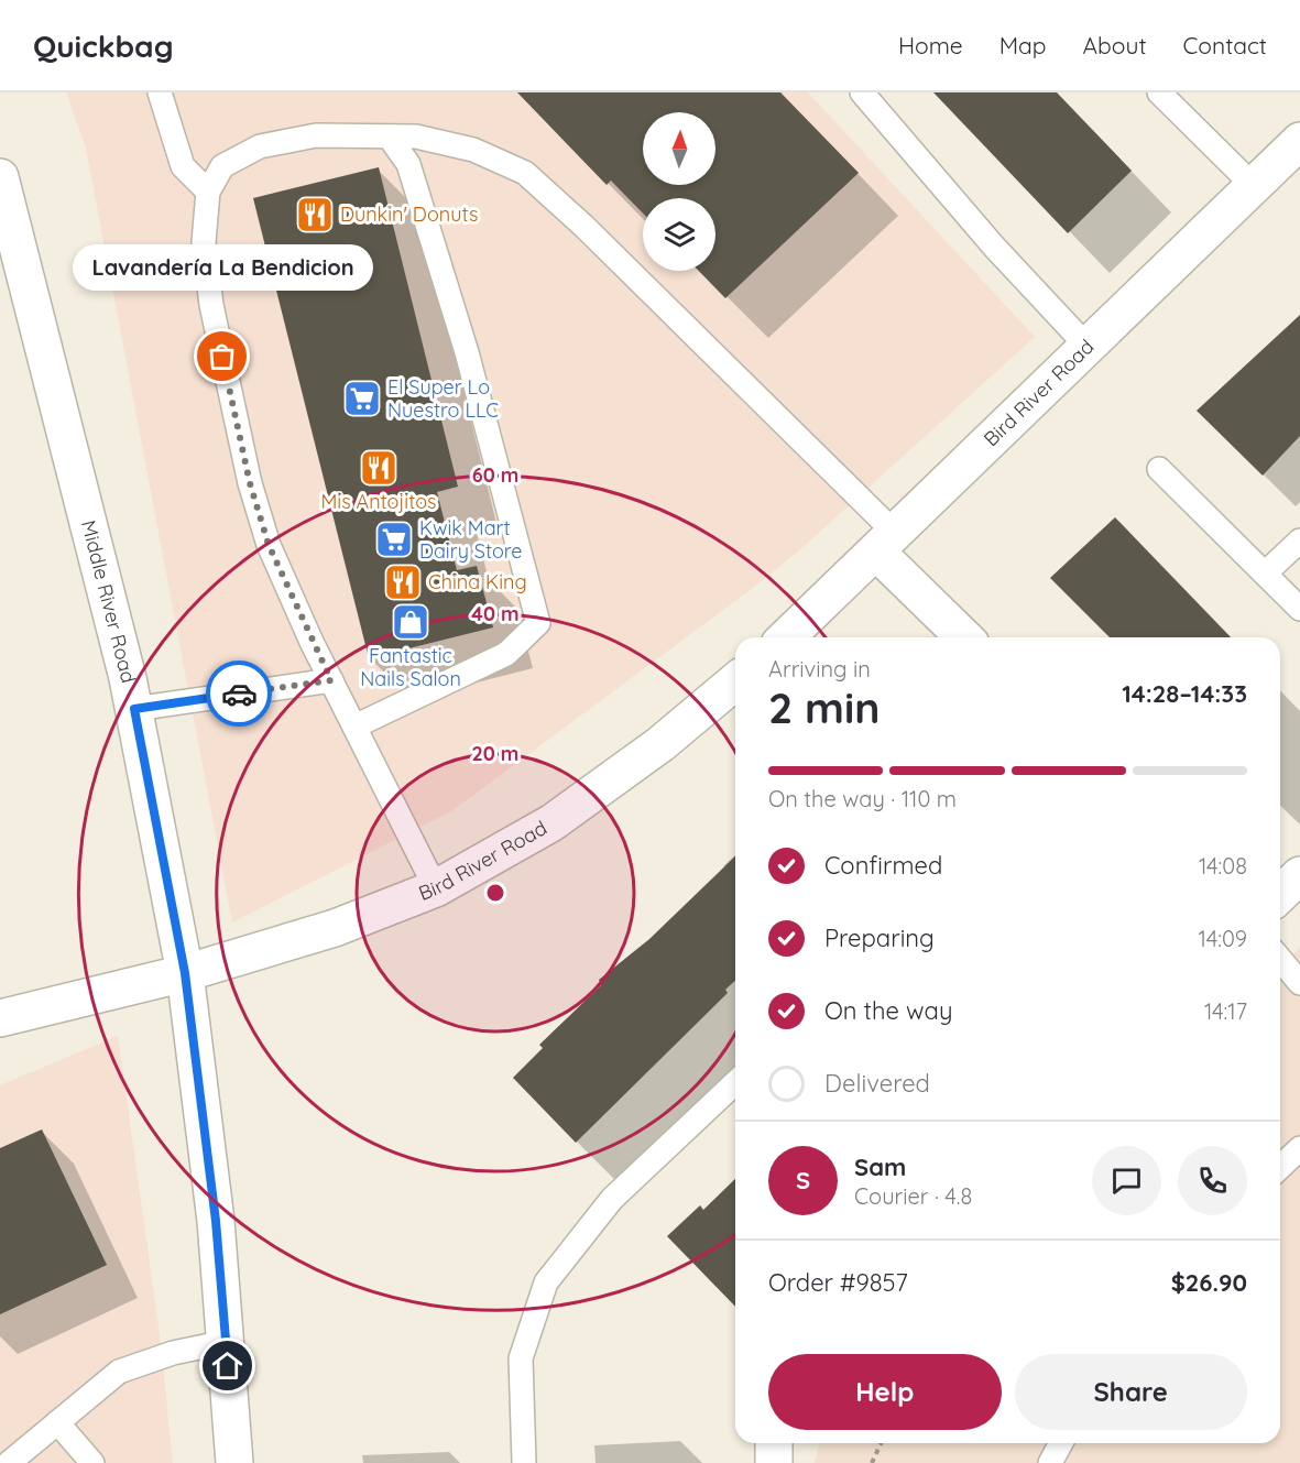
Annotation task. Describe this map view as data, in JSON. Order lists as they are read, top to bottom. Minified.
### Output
{"streets":{"street":["Bird River Road","Middle River Road"]},"crossings":[["Bird River Road","Middle River Road"]],"places":{"restaurant":["Dunkin' Donuts","Mis Antojitos","China King"],"other":["Lavandería La Bendicion"],"supermarket":["El Super Lo Nuestro LLC","Kwik Mart Dairy Store"],"shop":["Fantastic Nails Salon"]},"north":"top","page":{"header":"Quickbag","nav":["Home","Map","About","Contact"],"bubble":"Lavandería La Bendicion","heading":["2 min","Arriving in","14:28–14:33"],"panel":["Sam","Courier · 4.8","Order #9857","$26.90"],"bar":"On the way · 110 m","list":[["Confirmed","14:08"],["Preparing","14:09"],["On the way","14:17"],"Delivered"],"round":"S","buttons":["Help","Share"]},"rings":["60 m","40 m","20 m"]}
